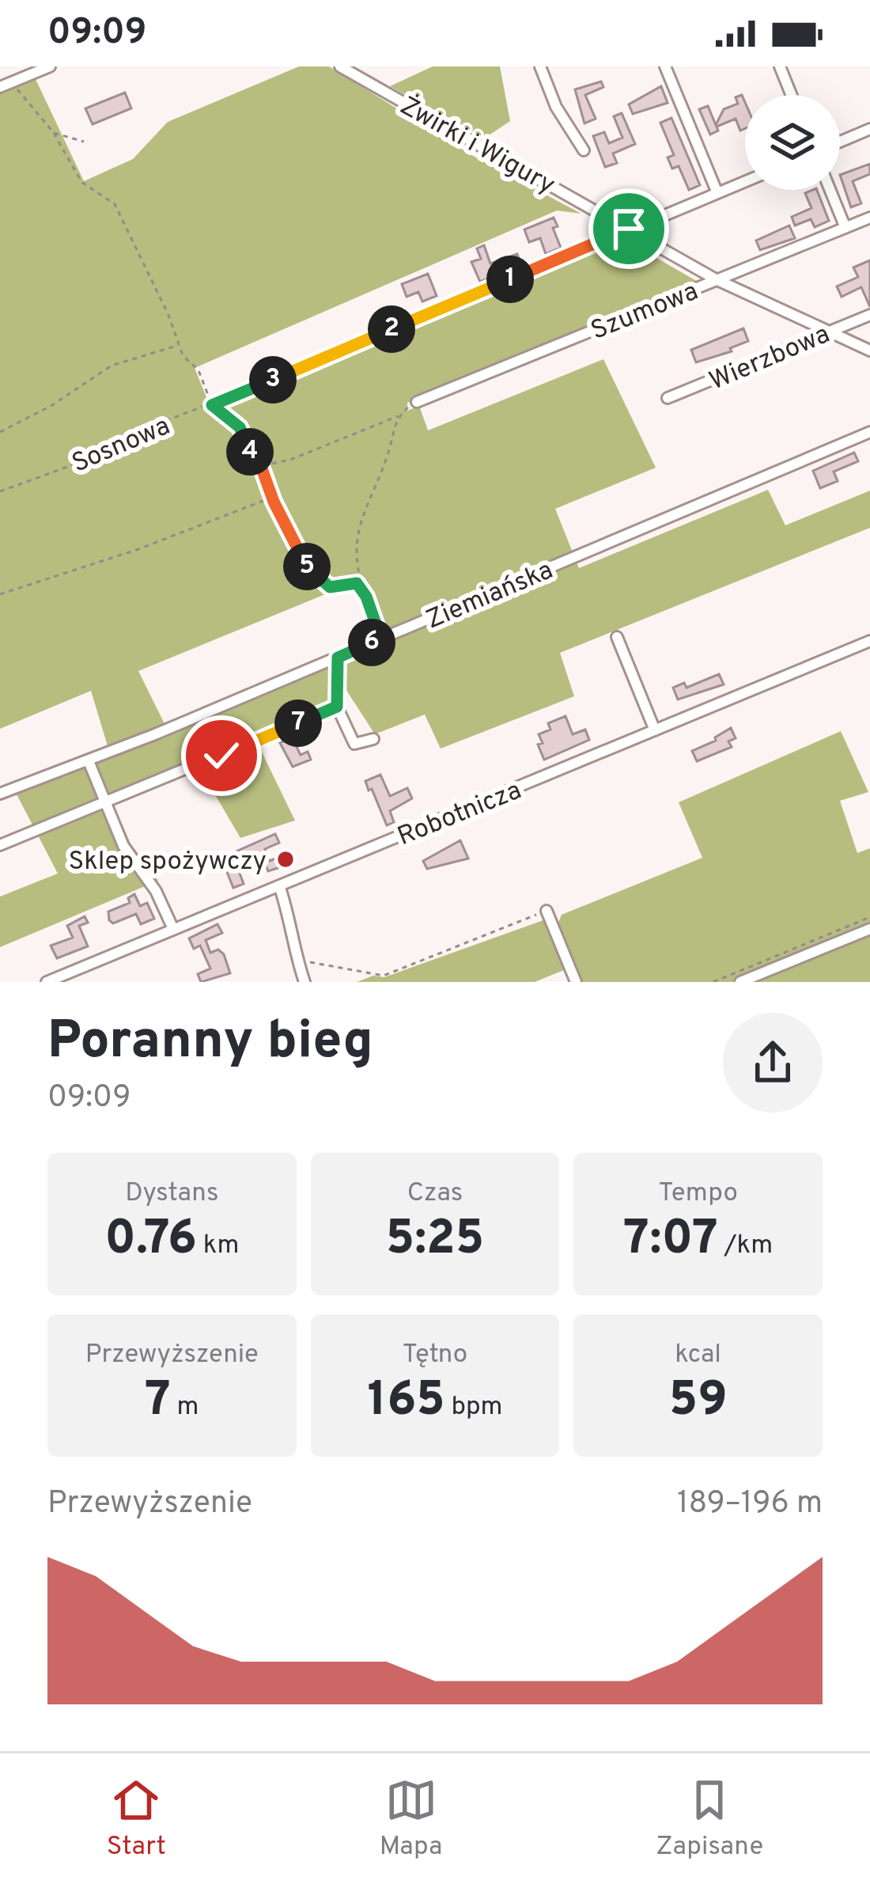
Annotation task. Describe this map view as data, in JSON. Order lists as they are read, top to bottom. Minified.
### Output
{"streets":{"street":["Żwirki i Wigury","Szumowa","Wierzbowa","Ziemiańska","Robotnicza"],"path":["Sosnowa"]},"crossings":[["Żwirki i Wigury","Szumowa"],["Żwirki i Wigury","Wierzbowa"]],"places":["Sklep spożywczy"],"page":{"status":"09:09","pins":["1","2","3","4","5","6","7"],"heading":["Poranny bieg","09:09"],"stats":[["Dystans","0.76 km"],["Czas","5:25"],["Tempo","7:07 /km"],["Przewyższenie","7 m"],["Tętno","165 bpm"],["kcal","59"]],"chart":["Przewyższenie","189–196 m"],"tabs":["Start","Mapa","Zapisane"]}}
